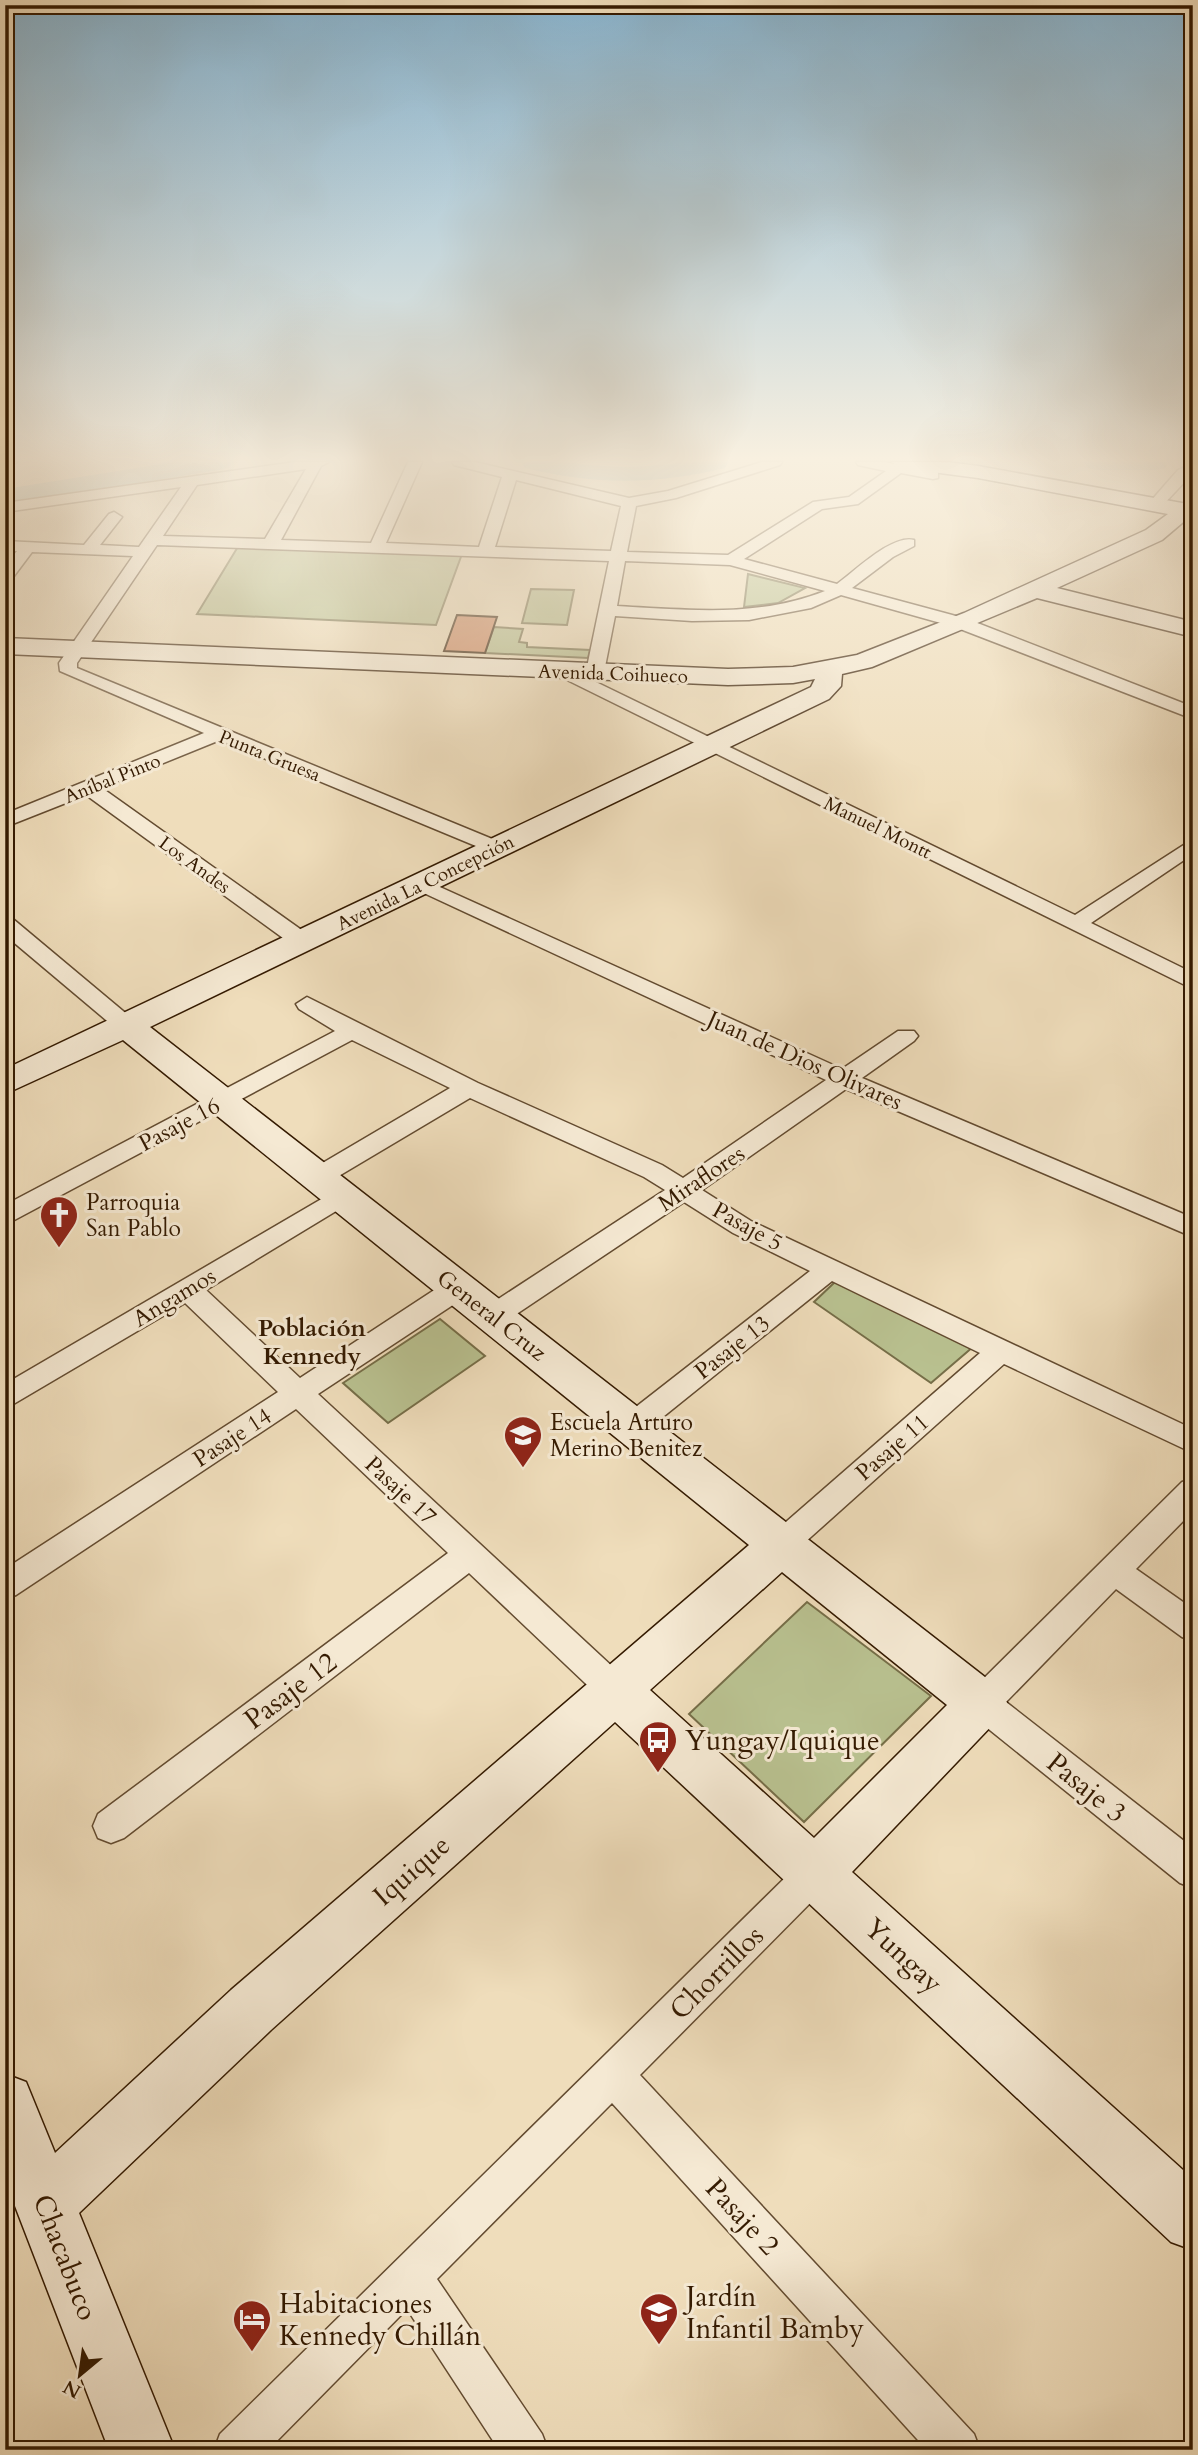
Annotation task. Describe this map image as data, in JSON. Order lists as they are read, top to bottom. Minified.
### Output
{"streets":{"street":["Avenida Coihueco","Punta Gruesa","Aníbal Pinto","Manuel Montt","Los Andes","Avenida La Concepción","Juan de Dios Olivares","Pasaje 16","Miraflores","Pasaje 5","Angamos","General Cruz","Pasaje 13","Pasaje 14","Pasaje 11","Pasaje 17","Pasaje 12","Pasaje 3","Iquique","Yungay","Chorrillos","Pasaje 2","Chacabuco"]},"crossings":[["Avenida Coihueco","Punta Gruesa"],["Avenida Coihueco","Manuel Montt"],["Avenida Coihueco","Avenida La Concepción"],["Punta Gruesa","Aníbal Pinto"],["Punta Gruesa","Avenida La Concepción"],["Aníbal Pinto","Los Andes"],["Manuel Montt","Avenida La Concepción"],["Los Andes","Avenida La Concepción"],["Avenida La Concepción","Juan de Dios Olivares"],["Avenida La Concepción","General Cruz"],["Juan de Dios Olivares","Miraflores"],["Pasaje 16","Pasaje 5"],["Pasaje 16","General Cruz"],["Miraflores","Pasaje 5"],["Miraflores","General Cruz"],["Pasaje 5","Angamos"],["Pasaje 5","Pasaje 13"],["Pasaje 5","Pasaje 11"],["Angamos","General Cruz"],["Angamos","Pasaje 17"],["General Cruz","Pasaje 13"],["General Cruz","Pasaje 14"],["General Cruz","Pasaje 11"],["General Cruz","Pasaje 3"],["General Cruz","Iquique"],["General Cruz","Chorrillos"],["Pasaje 14","Pasaje 17"],["Pasaje 11","Iquique"],["Pasaje 17","Pasaje 12"],["Pasaje 17","Iquique"],["Pasaje 17","Yungay"],["Pasaje 3","Chorrillos"],["Iquique","Yungay"],["Iquique","Chacabuco"],["Yungay","Chorrillos"],["Chorrillos","Pasaje 2"]],"districts":["Población Kennedy"],"places":{"church":["Parroquia San Pablo"],"school or university":["Escuela Arturo Merino Benitez","Jardín Infantil Bamby"],"bus stop":["Yungay/Iquique"],"hotel":["Habitaciones Kennedy Chillán"]},"north":"bottom left"}
